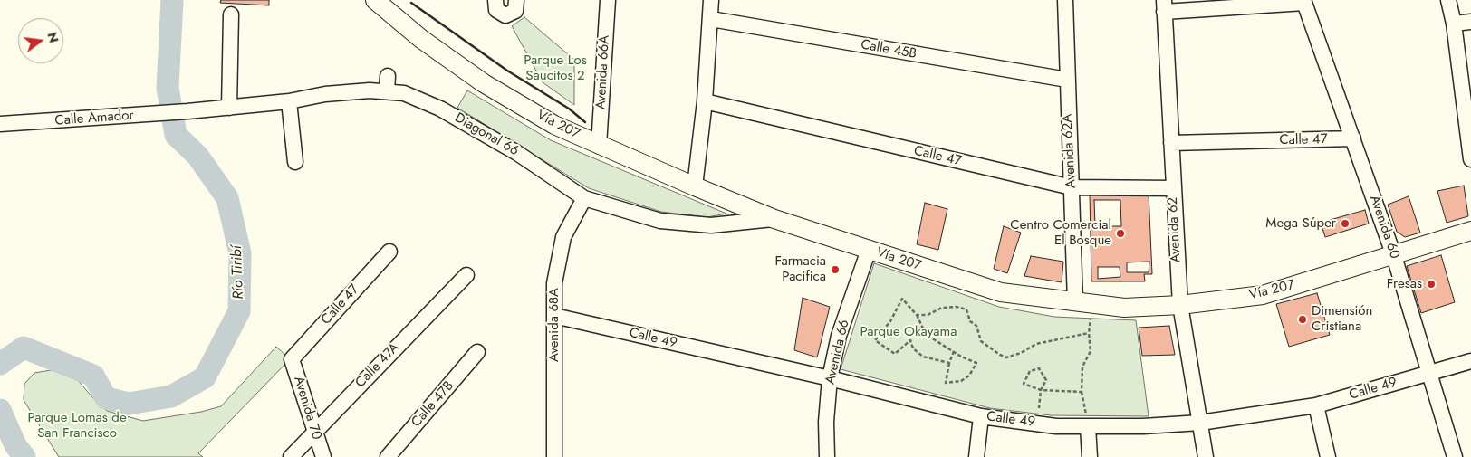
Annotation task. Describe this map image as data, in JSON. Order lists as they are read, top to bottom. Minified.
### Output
{"streets":{"main road":["Vía 207"],"street":["Calle 45B","Avenida 66A","Calle Amador","Diagonal 66","Calle 47","Avenida 62A","Avenida 60","Avenida 62","Avenida 68A","Calle 49","Avenida 66","Calle 47A","Calle 47B","Avenida 70"]},"crossings":[["Calle 45B","Avenida 62A"],["Avenida 66A","Vía 207"],["Calle Amador","Diagonal 66"],["Vía 207","Diagonal 66"],["Vía 207","Avenida 62A"],["Vía 207","Avenida 60"],["Vía 207","Avenida 62"],["Vía 207","Avenida 66"],["Diagonal 66","Avenida 68A"],["Calle 47","Avenida 62A"],["Calle 47","Avenida 60"],["Calle 47","Avenida 62"],["Calle 47","Avenida 70"],["Avenida 60","Calle 49"],["Avenida 62","Calle 49"],["Avenida 68A","Calle 49"],["Calle 49","Avenida 66"],["Calle 47A","Avenida 70"]],"water":["Río Tiribí"],"parks":["Parque Los Saucitos 2","Parque Okayama","Parque Lomas de San Francisco"],"places":["Mega Súper","Centro Comercial El Bosque","Farmacia Pacifica","Fresas","Dimensión Cristiana"],"north":"right"}
